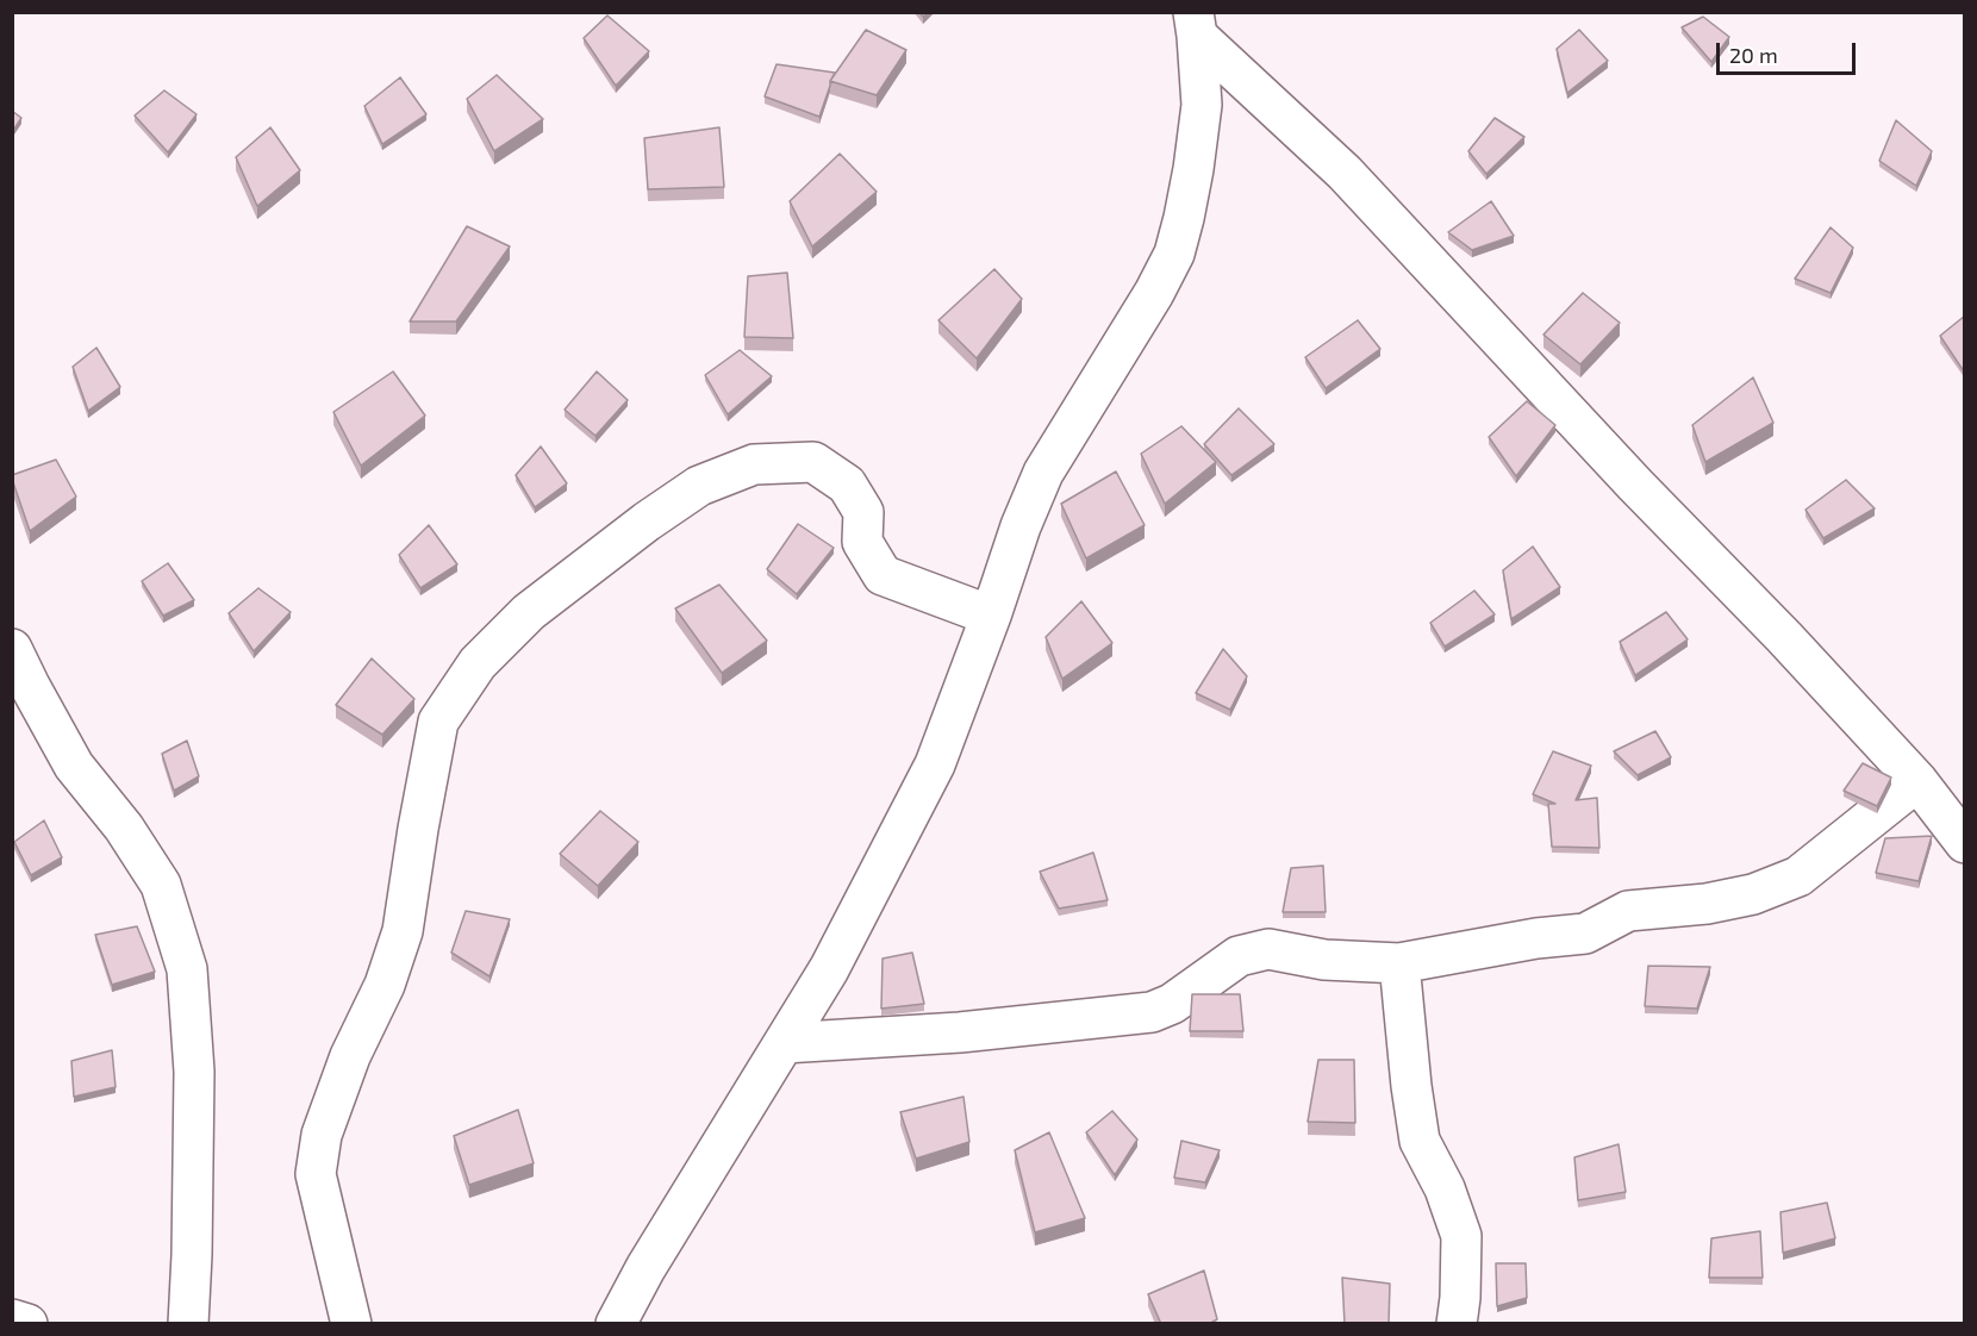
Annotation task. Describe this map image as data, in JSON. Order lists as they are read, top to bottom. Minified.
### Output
{"scale_bar":"20 m"}
